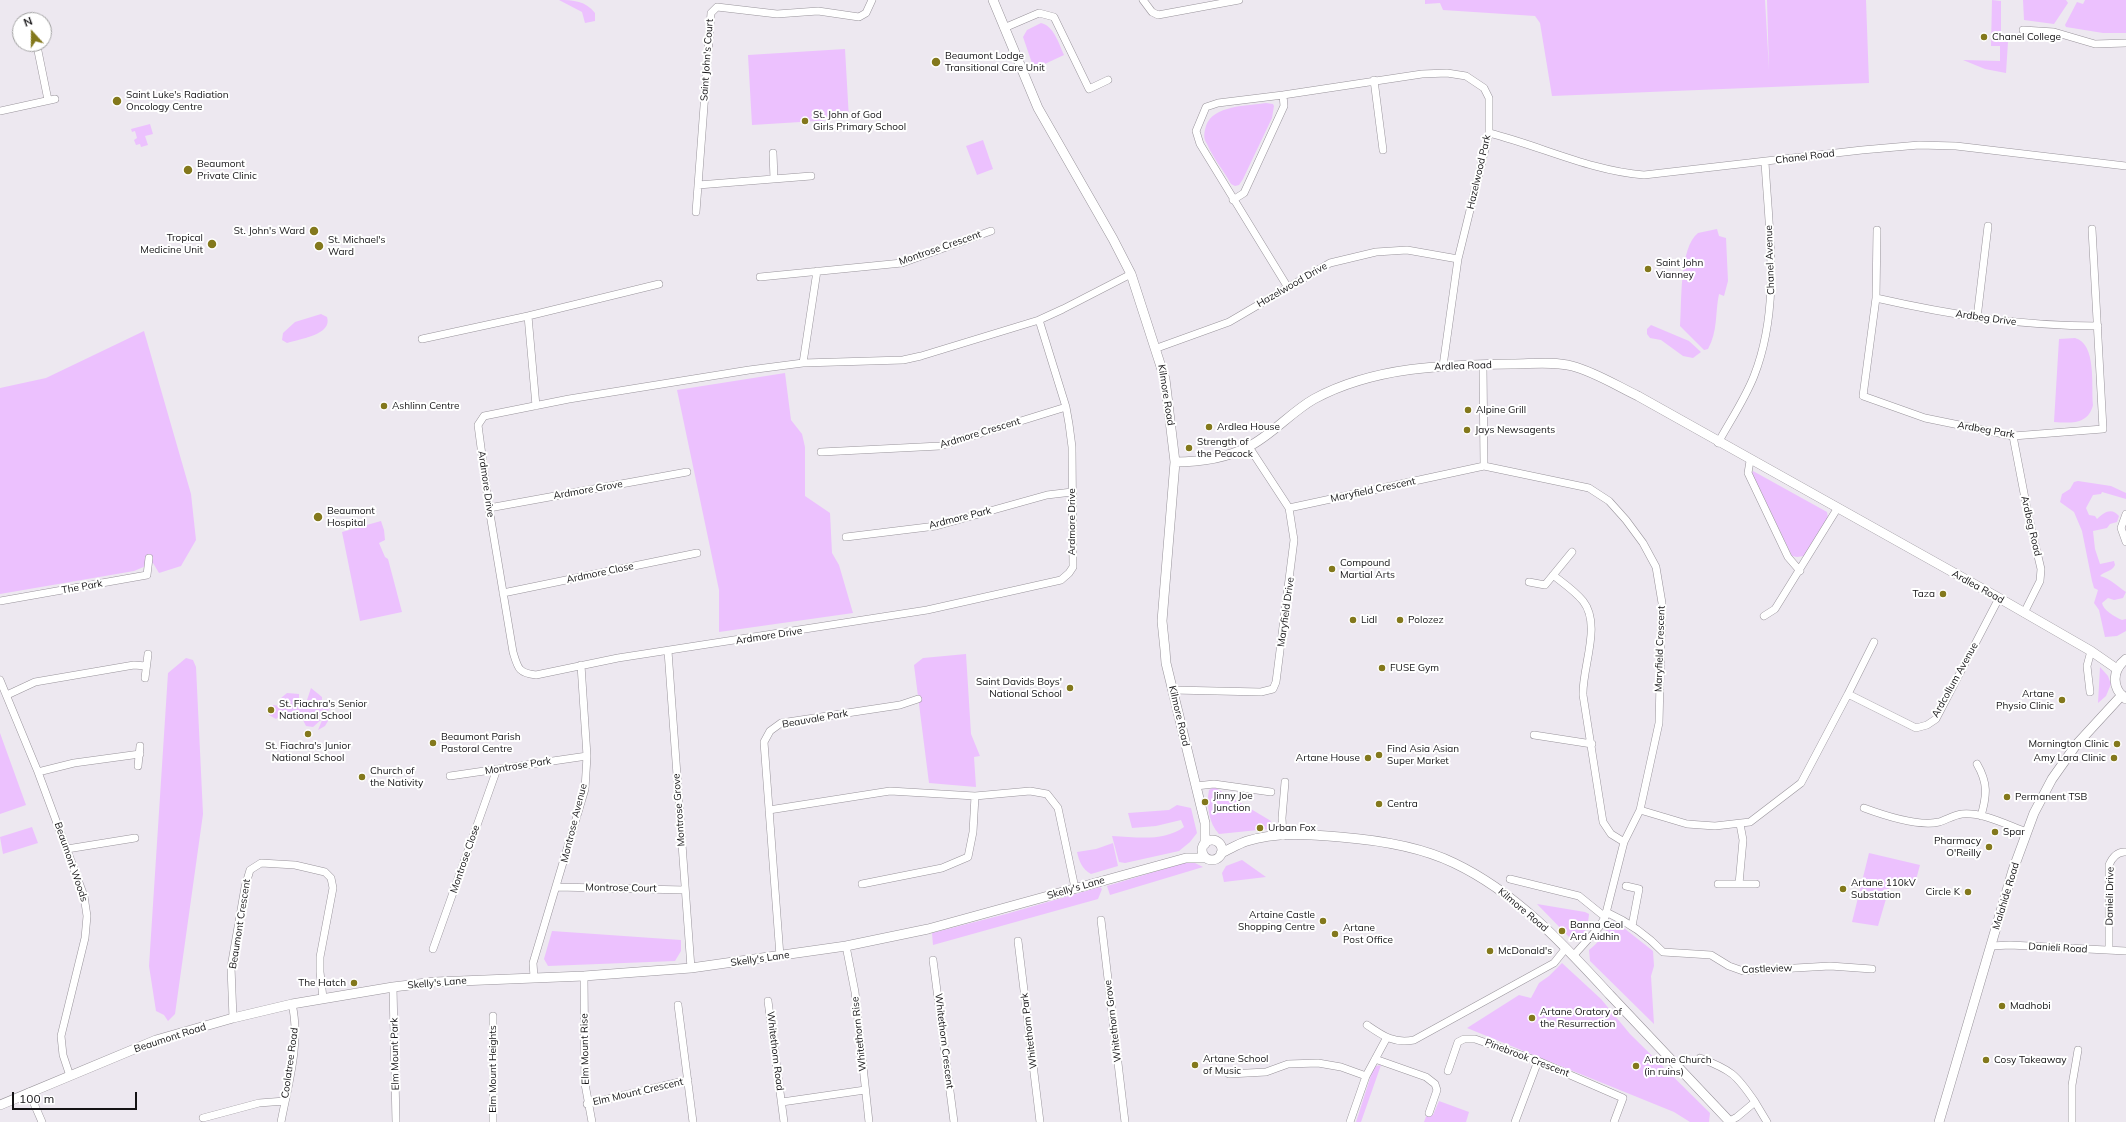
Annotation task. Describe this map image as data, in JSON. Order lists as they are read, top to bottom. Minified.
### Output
{"streets":{"street":["Saint John's Court","Chanel Road","Hazelwood Park","Montrose Crescent","Chanel Avenue","Hazelwood Drive","Ardbeg Drive","Ardlea Road","Kilmore Road","Ardbeg Park","Ardmore Crescent","Ardmore Drive","Ardmore Grove","Maryfield Crescent","Ardmore Park","Ardbeg Road","Ardmore Close","The Park","Maryfield Drive","Ardcollum Avenue","Beauvale Park","Montrose Park","Montrose Grove","Montrose Avenue","Montrose Close","Beaumont Woods","Montrose Court","Skelly's Lane","Malahide Road","Danieli Drive","Beaumont Crescent","Danieli Road","Castleview","Whitethorn Grove","Whitethorn Park","Whitethorn Rise","Beaumont Road","Whitethorn Crescent","Elm Mount Rise","Whitethorn Road","Elm Mount Park","Pinebrook Crescent","Coolatree Road","Elm Mount Heights","Elm Mount Crescent"]},"crossings":[["Chanel Road","Hazelwood Park"],["Chanel Road","Chanel Avenue"],["Hazelwood Park","Hazelwood Drive"],["Hazelwood Park","Ardlea Road"],["Chanel Avenue","Ardlea Road"],["Hazelwood Drive","Kilmore Road"],["Ardbeg Drive","Ardbeg Park"],["Ardlea Road","Kilmore Road"],["Ardlea Road","Ardbeg Road"],["Ardlea Road","Maryfield Drive"],["Ardlea Road","Ardcollum Avenue"],["Kilmore Road","Ardmore Drive"],["Kilmore Road","Maryfield Crescent"],["Kilmore Road","Maryfield Drive"],["Kilmore Road","Skelly's Lane"],["Ardbeg Park","Ardbeg Road"],["Ardmore Crescent","Ardmore Drive"],["Ardmore Drive","Ardmore Grove"],["Ardmore Drive","Ardmore Park"],["Ardmore Drive","Ardmore Close"],["Ardmore Drive","Montrose Grove"],["Ardmore Drive","Montrose Avenue"],["Maryfield Crescent","Maryfield Drive"],["Maryfield Crescent","Castleview"],["Beauvale Park","Skelly's Lane"],["Montrose Park","Montrose Avenue"],["Montrose Park","Montrose Close"],["Montrose Grove","Montrose Court"],["Montrose Grove","Skelly's Lane"],["Montrose Avenue","Montrose Court"],["Montrose Avenue","Skelly's Lane"],["Beaumont Woods","Beaumont Road"],["Skelly's Lane","Beaumont Crescent"],["Skelly's Lane","Whitethorn Rise"],["Skelly's Lane","Beaumont Road"],["Skelly's Lane","Elm Mount Rise"],["Skelly's Lane","Elm Mount Park"],["Malahide Road","Danieli Road"],["Danieli Drive","Danieli Road"],["Beaumont Crescent","Beaumont Road"],["Whitethorn Rise","Whitethorn Road"],["Beaumont Road","Coolatree Road"],["Elm Mount Rise","Elm Mount Crescent"]],"places":["Chanel College","Beaumont Lodge Transitional Care Unit","Saint Luke's Radiation Oncology Centre","St. John of God Girls Primary School","Beaumont Private Clinic","St. John's Ward","Tropical Medicine Unit","St. Michael's Ward","Saint John Vianney","Ashlinn Centre","Alpine Grill","Ardlea House","Jays Newsagents","Strength of the Peacock","Beaumont Hospital","Compound Martial Arts","Taza","Lidl","Polozez","FUSE Gym","Saint Davids Boys' National School","Artane Physio Clinic","St. Fiachra's Senior National School","St. Fiachra's Junior National School","Beaumont Parish Pastoral Centre","Mornington Clinic","Find Asia Asian Super Market","Artane House","Amy Lara Clinic","Church of the Nativity","Permanent TSB","Jinny Joe Junction","Centra","Urban Fox","Spar","Pharmacy O'Reilly","Artane 110kV Substation","Circle K","Artaine Castle Shopping Centre","Banna Ceol Ard Aidhin","Artane Post Office","McDonald's","The Hatch","Madhobi","Artane Oratory of the Resurrection","Cosy Takeaway","Artane School of Music","Artane Church (in ruins)"],"scale_bar":"100 m","north":"top"}
